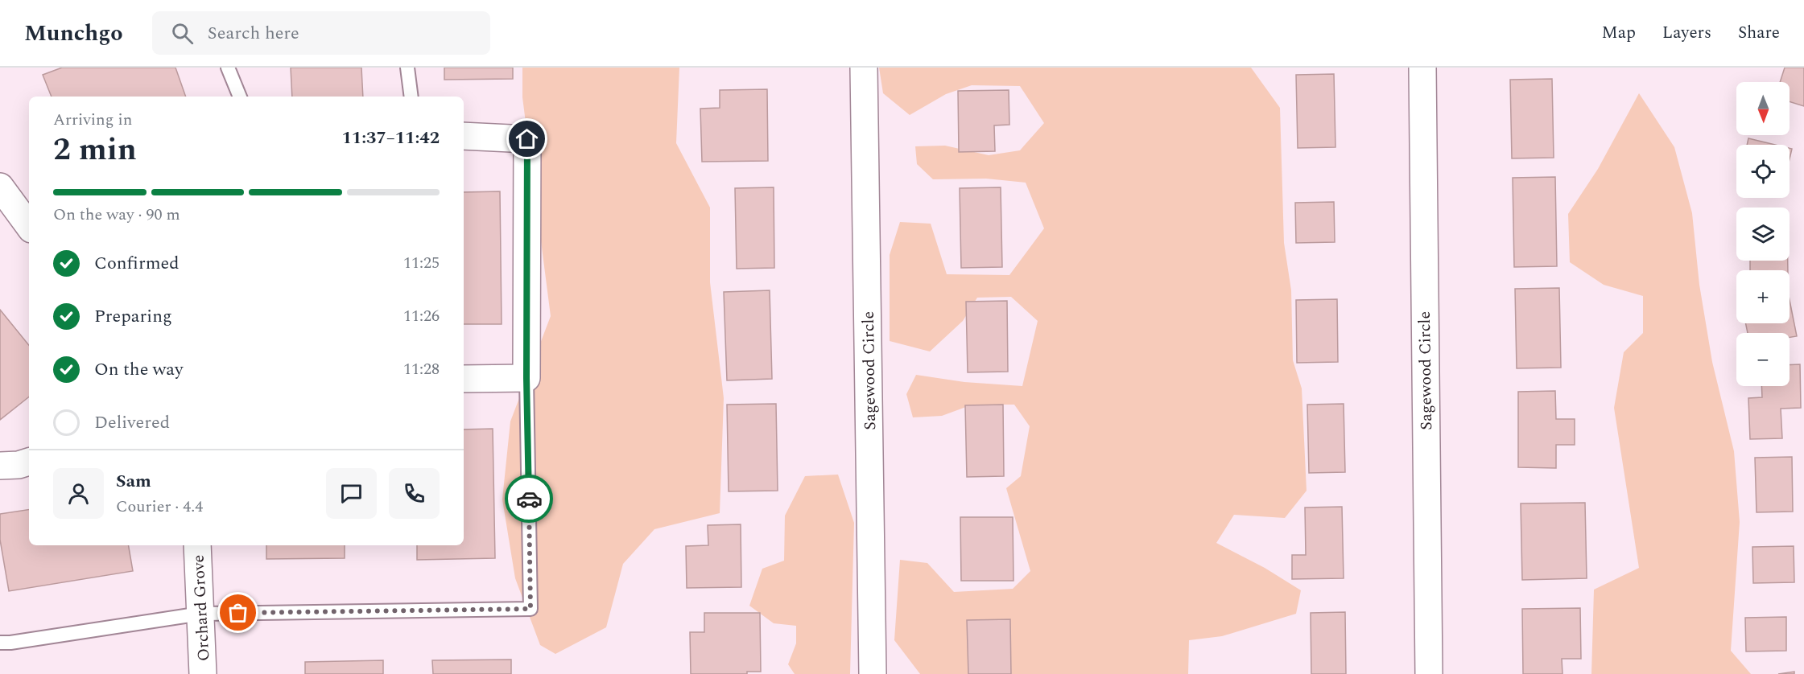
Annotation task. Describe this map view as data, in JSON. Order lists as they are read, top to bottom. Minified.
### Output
{"streets":{"street":["Sagewood Circle","Orchard Grove"]},"north":"bottom","page":{"header":"Munchgo","search":"Search here","nav":["Map","Layers","Share"],"map_buttons":["+","−"],"heading":["2 min","Arriving in","11:37–11:42"],"panel":["Sam","Courier · 4.4"],"bar":"On the way · 90 m","list":[["Confirmed","11:25"],["Preparing","11:26"],["On the way","11:28"],"Delivered"]}}
